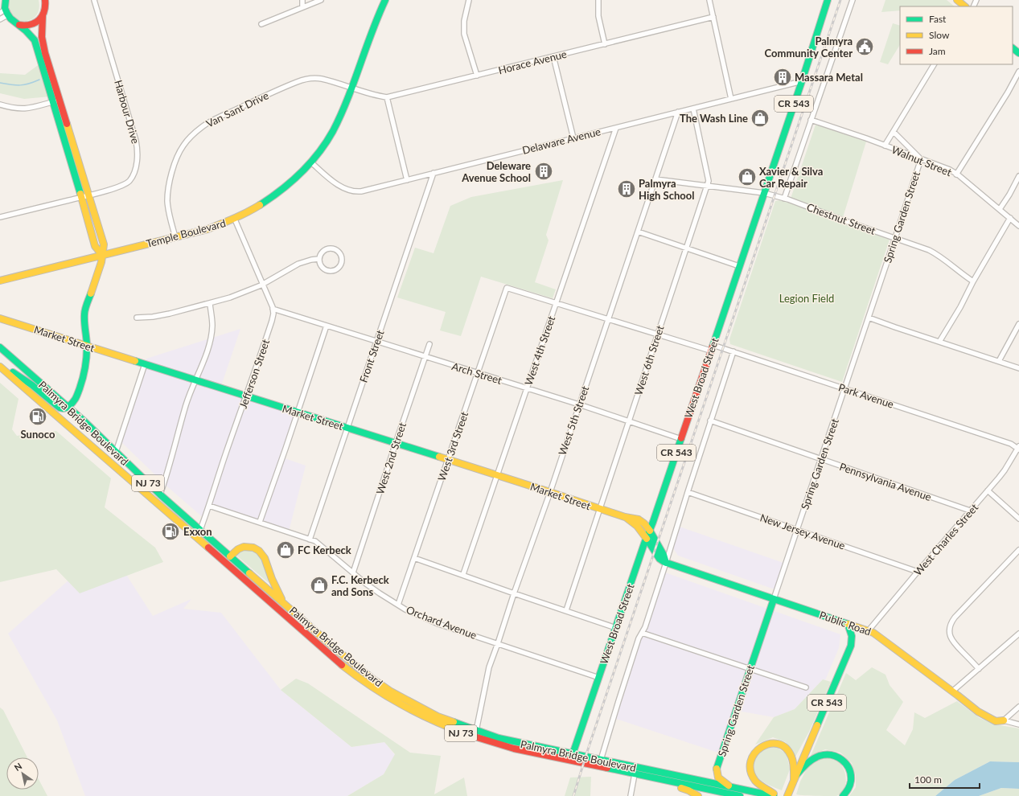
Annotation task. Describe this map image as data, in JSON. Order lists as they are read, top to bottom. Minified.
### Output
{"streets":{"main road":["CR 543","Spring Garden Street","Temple Boulevard","Market Street","West Broad Street","Palmyra Bridge Boulevard","NJ 73","Public Road"],"street":["Horace Avenue","Van Sant Drive","Harbour Drive","Delaware Avenue","Walnut Street","Chestnut Street","West 4th Street","Front Street","West 6th Street","Arch Street","Jefferson Street","Park Avenue","West 5th Street","West 3rd Street","West 2nd Street","Pennsylvania Avenue","New Jersey Avenue","West Charles Street","Orchard Avenue"]},"crossings":[["Horace Avenue","Van Sant Drive"],["Horace Avenue","Temple Boulevard"],["CR 543","Public Road"],["Van Sant Drive","Temple Boulevard"],["Delaware Avenue","Temple Boulevard"],["Delaware Avenue","West 4th Street"],["Delaware Avenue","Front Street"],["Delaware Avenue","West 6th Street"],["Delaware Avenue","West Broad Street"],["Delaware Avenue","West 5th Street"],["Walnut Street","Spring Garden Street"],["Spring Garden Street","Chestnut Street"],["Spring Garden Street","Park Avenue"],["Spring Garden Street","Pennsylvania Avenue"],["Spring Garden Street","New Jersey Avenue"],["Spring Garden Street","Public Road"],["Chestnut Street","West 6th Street"],["Chestnut Street","West Broad Street"],["Chestnut Street","West 5th Street"],["Temple Boulevard","Jefferson Street"],["Market Street","West 4th Street"],["Market Street","Front Street"],["Market Street","West 6th Street"],["Market Street","Jefferson Street"],["Market Street","West Broad Street"],["Market Street","West 5th Street"],["Market Street","West 3rd Street"],["Market Street","West 2nd Street"],["Market Street","Public Road"],["West 4th Street","Arch Street"],["West 4th Street","Park Avenue"],["Front Street","Arch Street"],["Front Street","Orchard Avenue"],["West 6th Street","Arch Street"],["West 6th Street","Park Avenue"],["Arch Street","Jefferson Street"],["Arch Street","West Broad Street"],["Arch Street","West 5th Street"],["Arch Street","West 3rd Street"],["Arch Street","West 2nd Street"],["Jefferson Street","Palmyra Bridge Boulevard"],["Jefferson Street","Orchard Avenue"],["West Broad Street","Park Avenue"],["West Broad Street","Palmyra Bridge Boulevard"],["West Broad Street","Pennsylvania Avenue"],["West Broad Street","New Jersey Avenue"],["West Broad Street","Orchard Avenue"],["West Broad Street","Public Road"],["Park Avenue","West 5th Street"],["Park Avenue","West 3rd Street"],["Park Avenue","West Charles Street"],["West 5th Street","Palmyra Bridge Boulevard"],["West 5th Street","Orchard Avenue"],["West 3rd Street","Orchard Avenue"],["West 2nd Street","Orchard Avenue"],["Pennsylvania Avenue","West Charles Street"],["New Jersey Avenue","West Charles Street"],["West Charles Street","Public Road"]],"parks":["Legion Field"],"places":{"public building":["Palmyra Community Center"],"building":["Massara Metal","Deleware Avenue School","Palmyra High School"],"shop":["The Wash Line","Xavier & Silva Car Repair","FC Kerbeck","F.C. Kerbeck and Sons"],"fuel station":["Sunoco","Exxon"]},"legend":["Fast","Slow","Jam"],"scale_bar":"100 m","north":"top left"}
